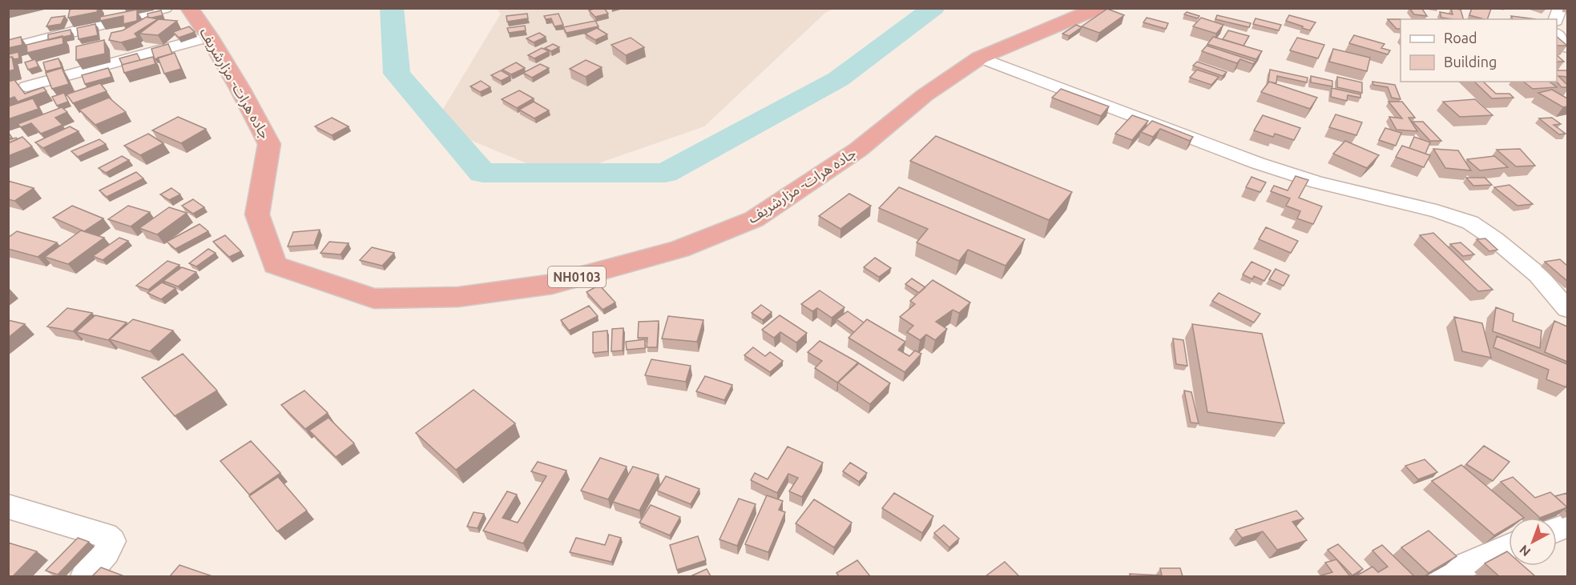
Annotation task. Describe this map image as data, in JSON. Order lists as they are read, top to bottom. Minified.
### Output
{"streets":{"highway":["جاده هرات- مزارشریف","NH0103"]},"legend":["Road","Building"],"north":"bottom left"}
